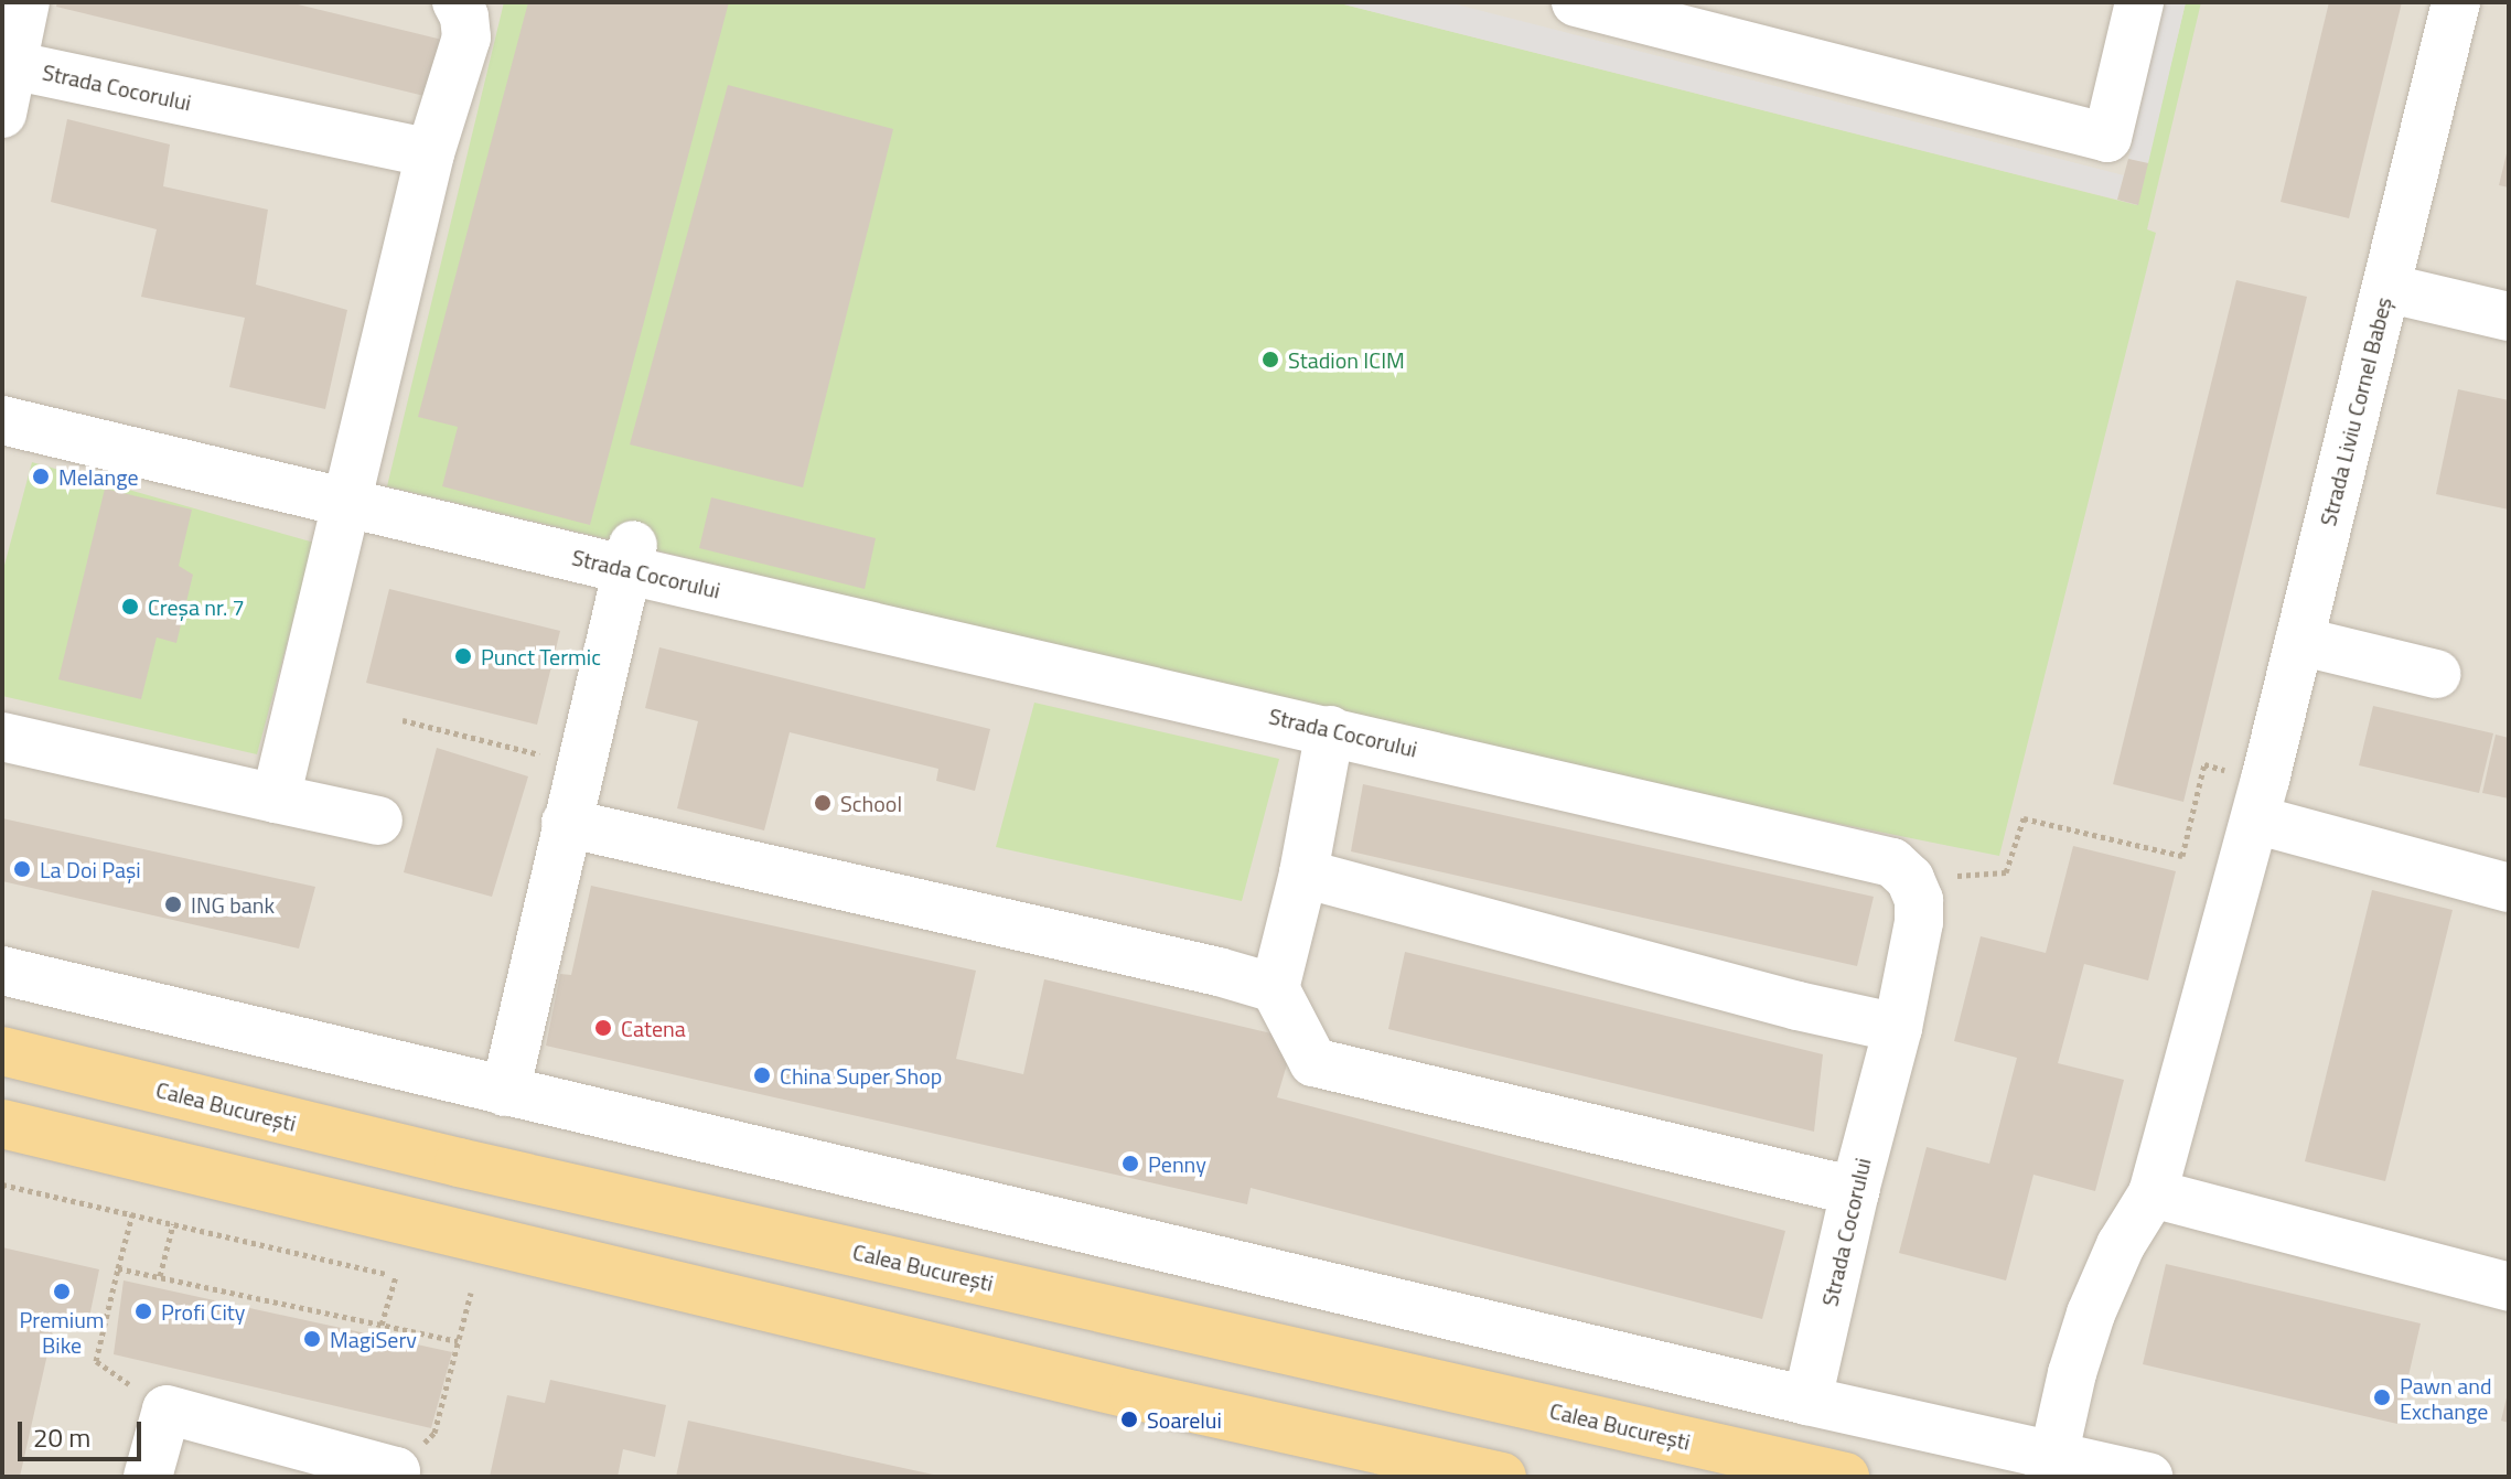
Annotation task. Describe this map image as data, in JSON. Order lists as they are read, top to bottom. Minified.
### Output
{"streets":{"main road":["Calea București"],"street":["Strada Cocorului","Strada Liviu Cornel Babeș"]},"places":["Stadion ICIM","Melange","Creșa nr. 7","Punct Termic","School","La Doi Pași","ING bank","Catena","China Super Shop","Penny","Premium Bike","Profi City","MagiServ","Pawn and Exchange","Soarelui"],"scale_bar":"20 m"}
